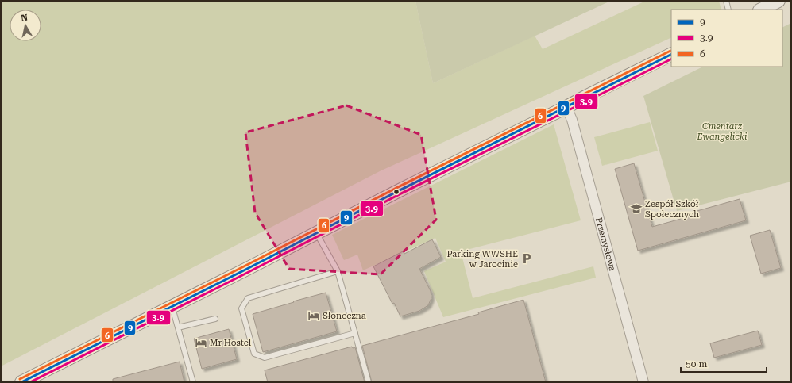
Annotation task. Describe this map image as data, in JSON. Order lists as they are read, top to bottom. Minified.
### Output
{"streets":{"street":["Przemysłowa"]},"parks":["Cmentarz Ewangelicki"],"places":{"school or university":["Zespół Szkół Społecznych"],"parking":["Parking WWSHE w Jarocinie"],"hotel":["Słoneczna","Mr Hostel"]},"lines":["transit line 6","transit line 9","transit line 3.9"],"legend":["9","3.9","6"],"scale_bar":"50 m","north":"top"}
